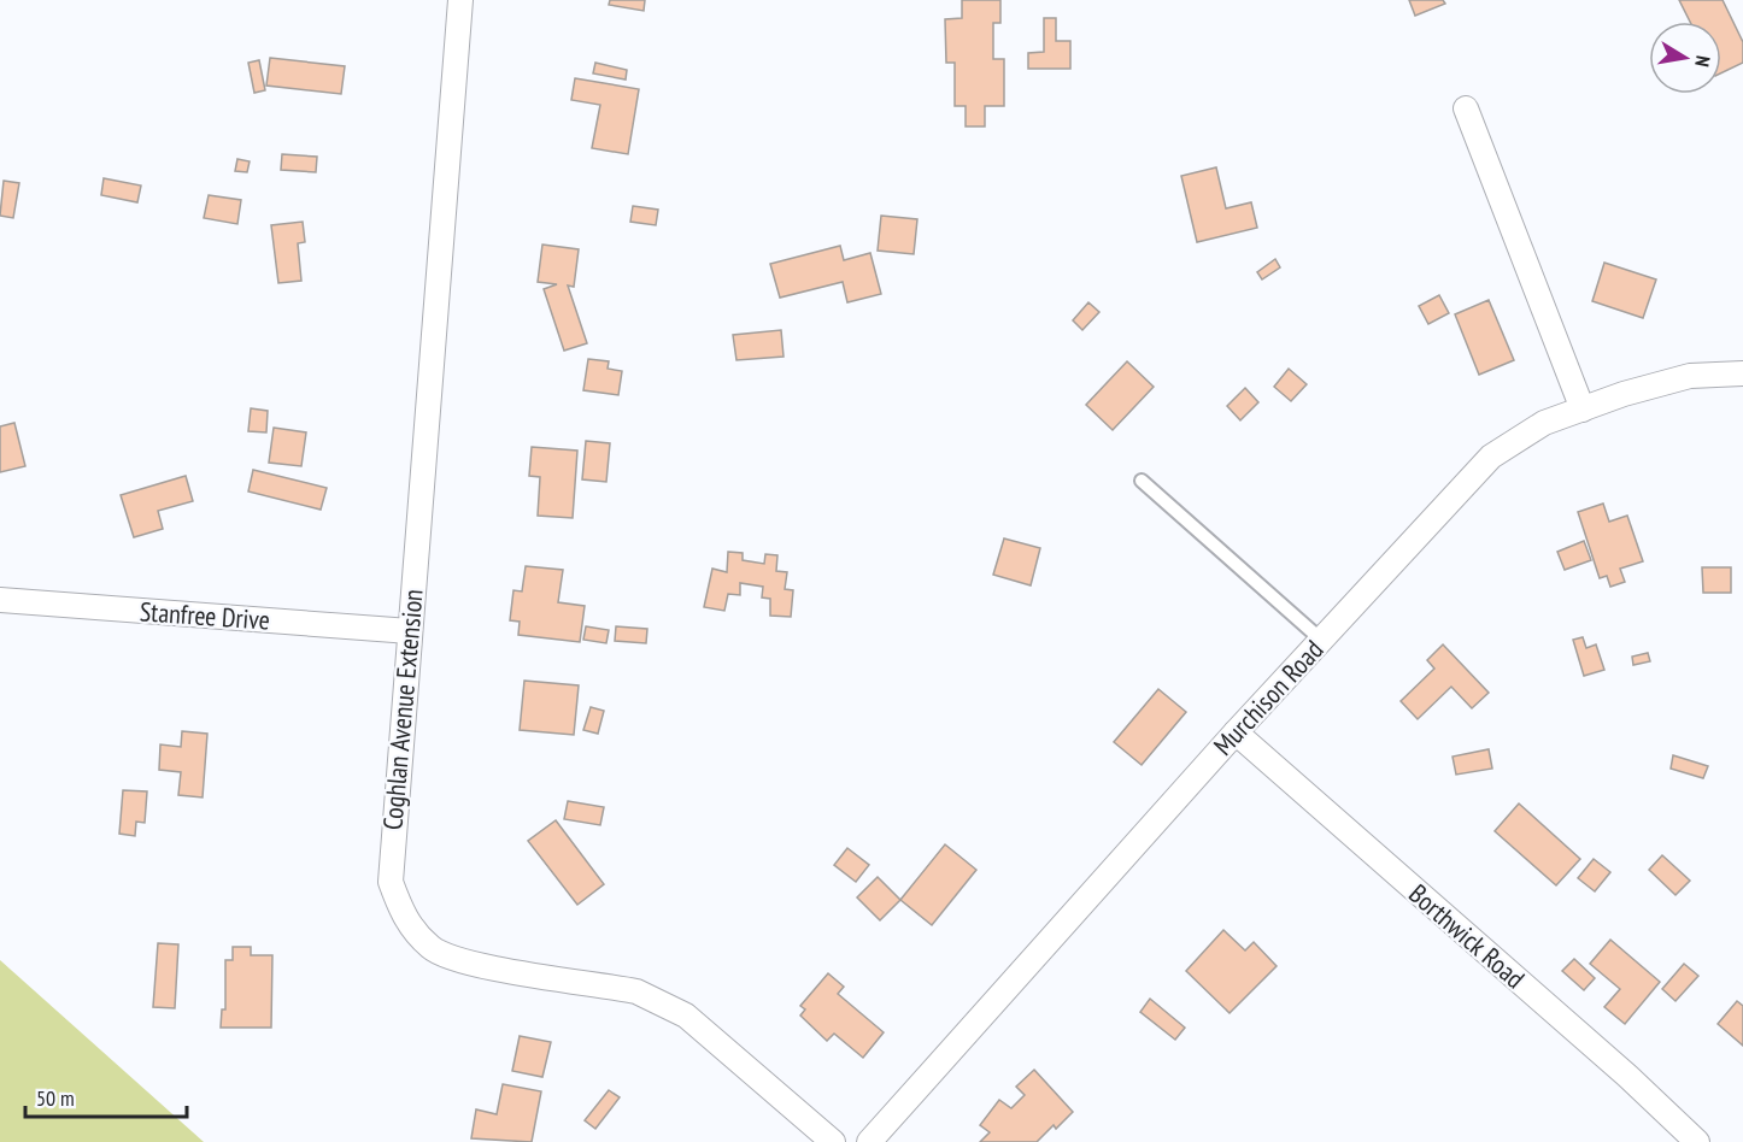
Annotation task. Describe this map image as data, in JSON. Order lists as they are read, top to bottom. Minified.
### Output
{"streets":{"street":["Stanfree Drive","Murchison Road","Coghlan Avenue Extension","Borthwick Road"]},"crossings":[["Stanfree Drive","Coghlan Avenue Extension"],["Murchison Road","Borthwick Road"]],"scale_bar":"50 m","north":"right"}
